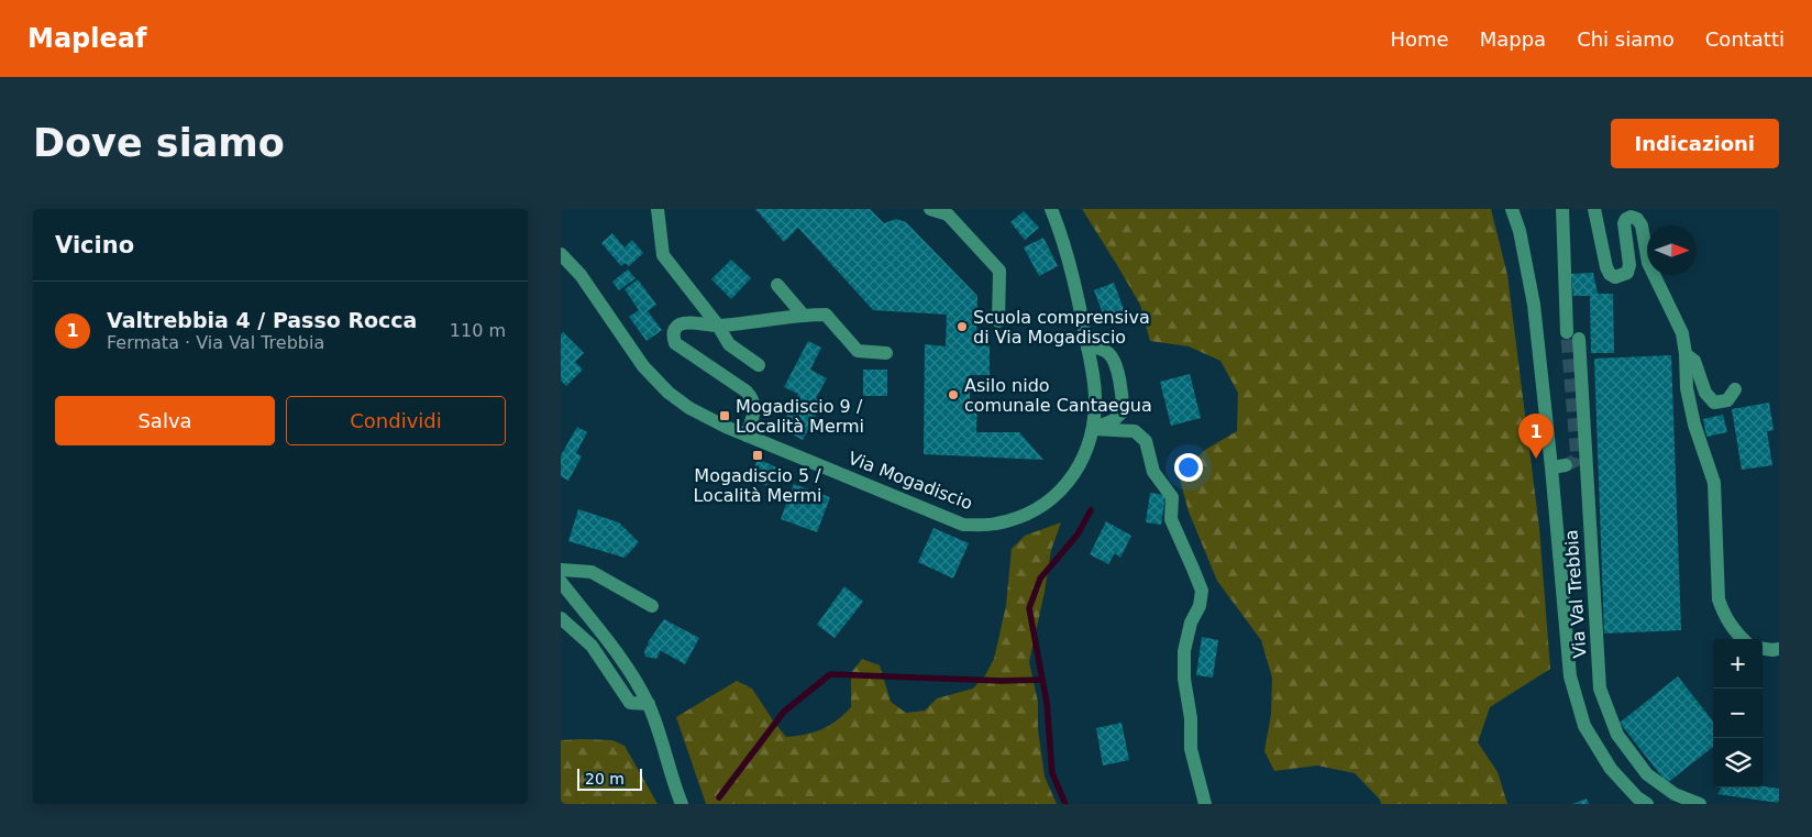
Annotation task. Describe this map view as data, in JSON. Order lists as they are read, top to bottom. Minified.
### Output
{"streets":{"street":["Via Mogadiscio","Via Val Trebbia"]},"places":{"other":["Scuola comprensiva di Via Mogadiscio","Asilo nido comunale Cantaegua"],"transit":["Mogadiscio 9 / Località Mermi","Mogadiscio 5 / Località Mermi"]},"scale_bar":"20 m","north":"right","page":{"header":"Mapleaf","nav":["Home","Mappa","Chi siamo","Contatti"],"buttons":["Indicazioni",["Salva","Condividi"]],"title":"Dove siamo","heading":"Vicino","list":[{"mark":"1","name":"Valtrebbia 4 / Passo Rocca","note":"Fermata · Via Val Trebbia","value":"110 m"}],"pins":"1","map_buttons":["+","−"],"scale":"20 m"}}
